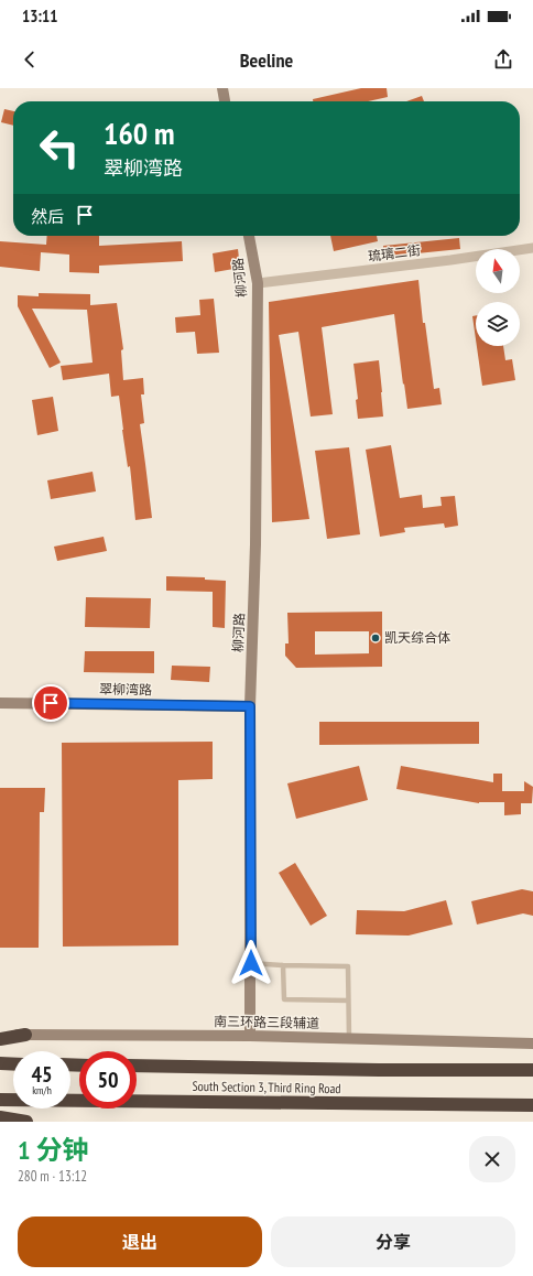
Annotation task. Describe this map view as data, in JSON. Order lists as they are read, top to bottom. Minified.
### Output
{"streets":{"highway":["South Section 3, Third Ring Road"],"main road":["柳河路","翠柳湾路","南三环路三段辅道"],"street":["琉璃二街"]},"crossings":[["琉璃二街","柳河路"],["柳河路","翠柳湾路"],["柳河路","南三环路三段辅道"]],"places":["凯天综合体"],"north":"top","page":{"status":"13:11","header":"Beeline","turn":["160 m","翠柳湾路"],"then":"然后","speed":"45 km/h","limit":"50","heading":["1 分钟","280 m · 13:12"],"buttons":["退出","分享"]}}
